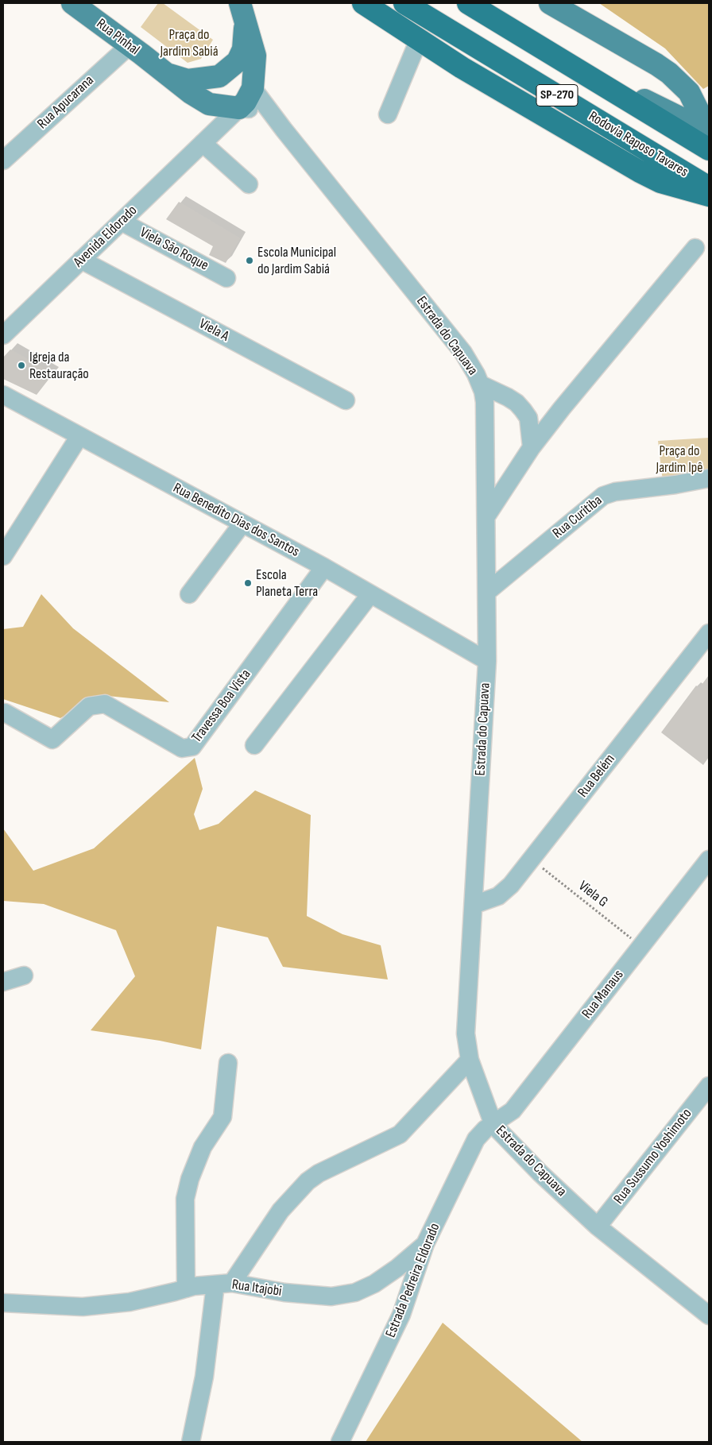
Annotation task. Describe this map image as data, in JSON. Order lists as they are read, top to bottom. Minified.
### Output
{"streets":{"highway":["SP-270","Rodovia Raposo Tavares"],"main road":["Rua Pinhal"],"street":["Rua Apucarana","Avenida Eldorado","Viela São Roque","Viela A","Estrada do Capuava","Rua Curitiba","Rua Benedito Dias dos Santos","Travessa Boa Vista","Rua Belém","Rua Manaus","Rua Sussumo Yoshimoto","Estrada Pedreira Eldorado","Rua Itajobi"],"path":["Viela G"]},"crossings":[["Rua Pinhal","Rua Apucarana"],["Avenida Eldorado","Viela São Roque"],["Avenida Eldorado","Viela A"],["Estrada do Capuava","Rua Curitiba"],["Estrada do Capuava","Rua Benedito Dias dos Santos"],["Estrada do Capuava","Rua Belém"],["Estrada do Capuava","Rua Manaus"],["Estrada do Capuava","Rua Sussumo Yoshimoto"],["Estrada do Capuava","Estrada Pedreira Eldorado"],["Rua Benedito Dias dos Santos","Travessa Boa Vista"],["Rua Belém","Viela G"],["Viela G","Rua Manaus"],["Rua Manaus","Estrada Pedreira Eldorado"],["Estrada Pedreira Eldorado","Rua Itajobi"]],"parks":["Praça do Jardim Sabiá","Praça do Jardim Ipê"],"places":["Escola Municipal do Jardim Sabiá","Igreja da Restauração","Escola Planeta Terra"]}
